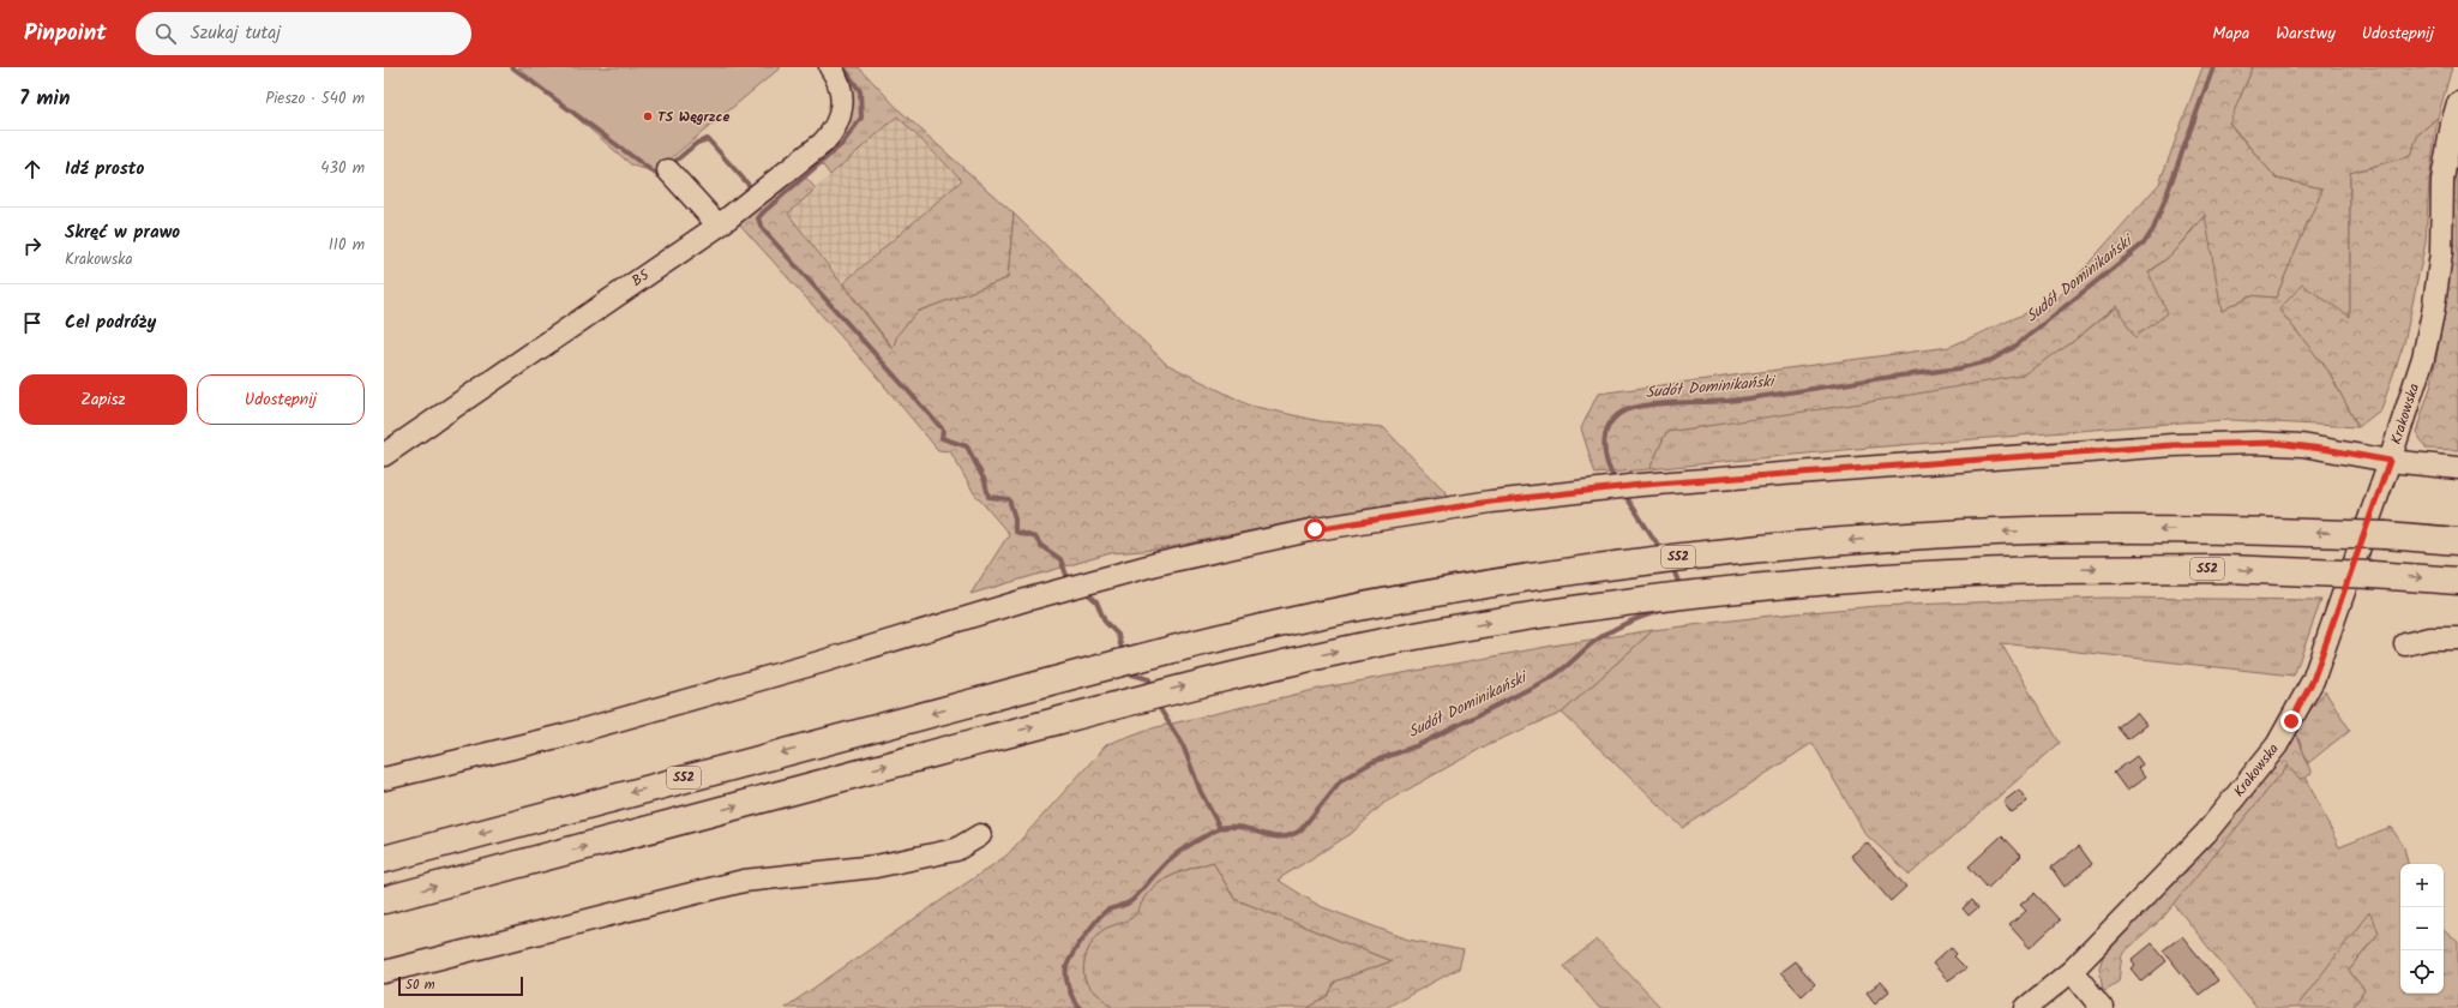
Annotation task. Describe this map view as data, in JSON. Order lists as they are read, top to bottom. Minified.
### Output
{"streets":{"highway":["S52"],"street":["B5","Krakowska"]},"water":["Sudół Dominikański"],"places":["TS Węgrzce"],"scale_bar":"50 m","page":{"header":"Pinpoint","search":"Szukaj tutaj","nav":["Mapa","Warstwy","Udostępnij"],"heading":["7 min","Pieszo · 540 m"],"list":[["Idź prosto","430 m"],["Skręć w prawo","Krakowska","110 m"],"Cel podróży"],"buttons":["Zapisz","Udostępnij"],"map_buttons":["+","−"],"scale":"50 m"}}
